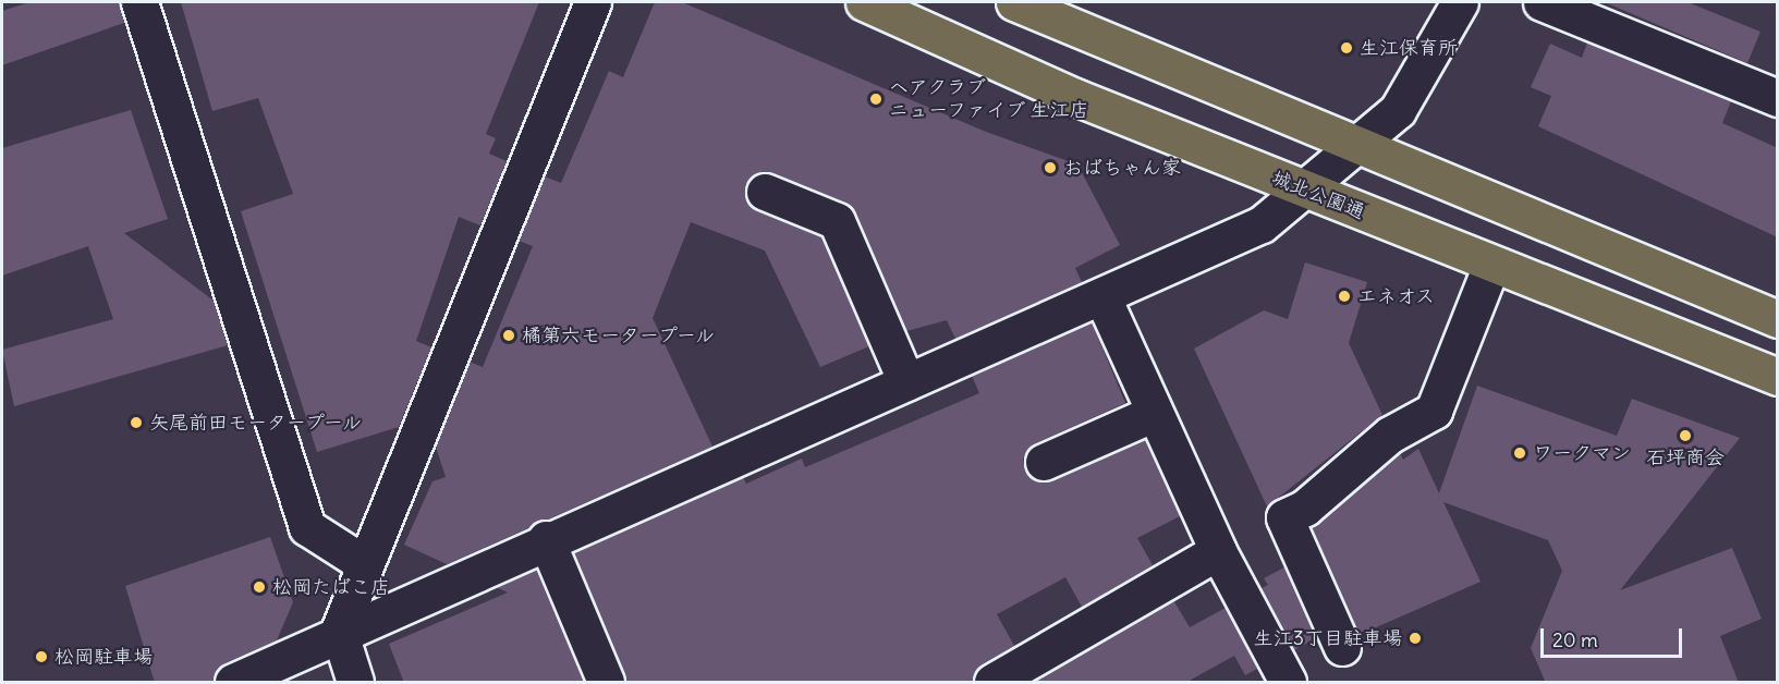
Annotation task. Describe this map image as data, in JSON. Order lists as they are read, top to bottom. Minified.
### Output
{"streets":{"main road":["城北公園通"]},"places":["生江保育所","ヘアクラブ ニューファイブ 生江店","おばちゃん家","エネオス","橘第六モータープール","矢尾前田モータープール","石坪商会","ワークマン","松岡たばこ店","生江3丁目駐車場","松岡駐車場"],"scale_bar":"20 m"}
